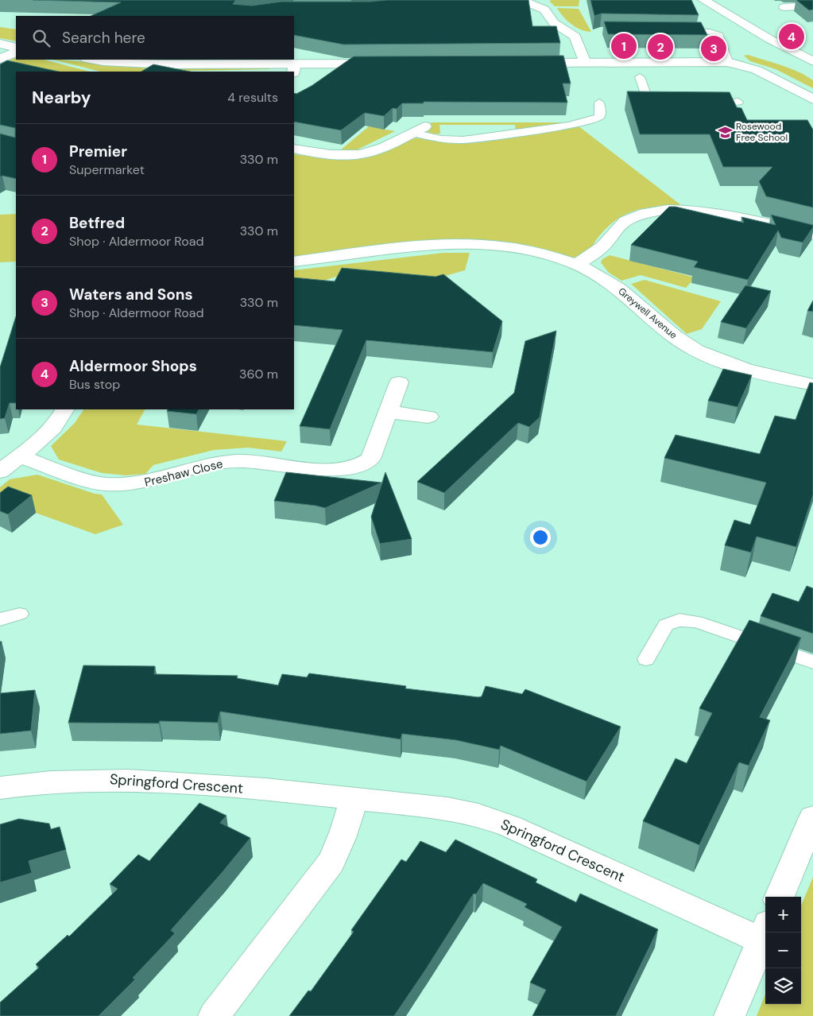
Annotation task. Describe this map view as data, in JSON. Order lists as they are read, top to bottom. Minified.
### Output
{"streets":{"street":["Greywell Avenue","Preshaw Close","Springford Crescent"]},"places":{"school or university":["Rosewood Free School"]},"page":{"search":"Search here","pins":["4","1","2","3"],"heading":["Nearby","4 results"],"list":[{"mark":"1","name":"Premier","note":"Supermarket","value":"330 m"},{"mark":"2","name":"Betfred","note":"Shop · Aldermoor Road","value":"330 m"},{"mark":"3","name":"Waters and Sons","note":"Shop · Aldermoor Road","value":"330 m"},{"mark":"4","name":"Aldermoor Shops","note":"Bus stop","value":"360 m"}],"map_buttons":["+","−"]}}
